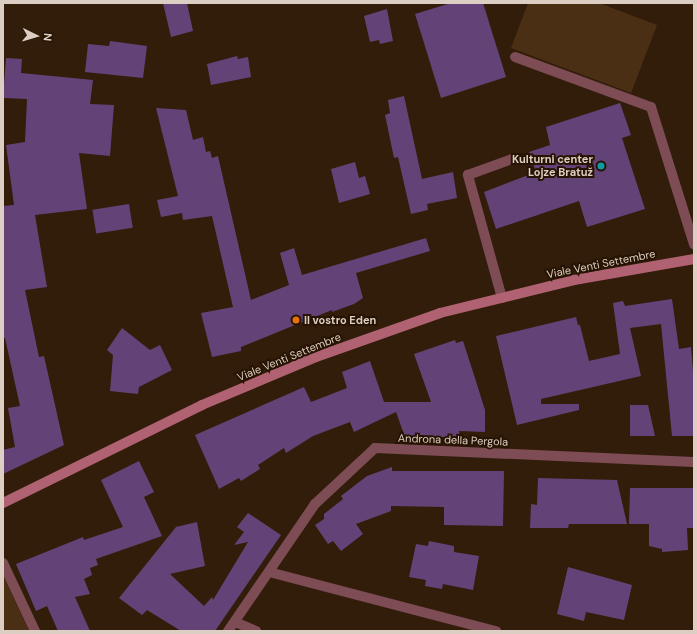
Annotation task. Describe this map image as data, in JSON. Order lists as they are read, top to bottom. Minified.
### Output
{"streets":{"main road":["Viale Venti Settembre"],"street":["Androna della Pergola"]},"places":["Kulturni center Lojze Bratuž","Il vostro Eden"],"north":"right"}
